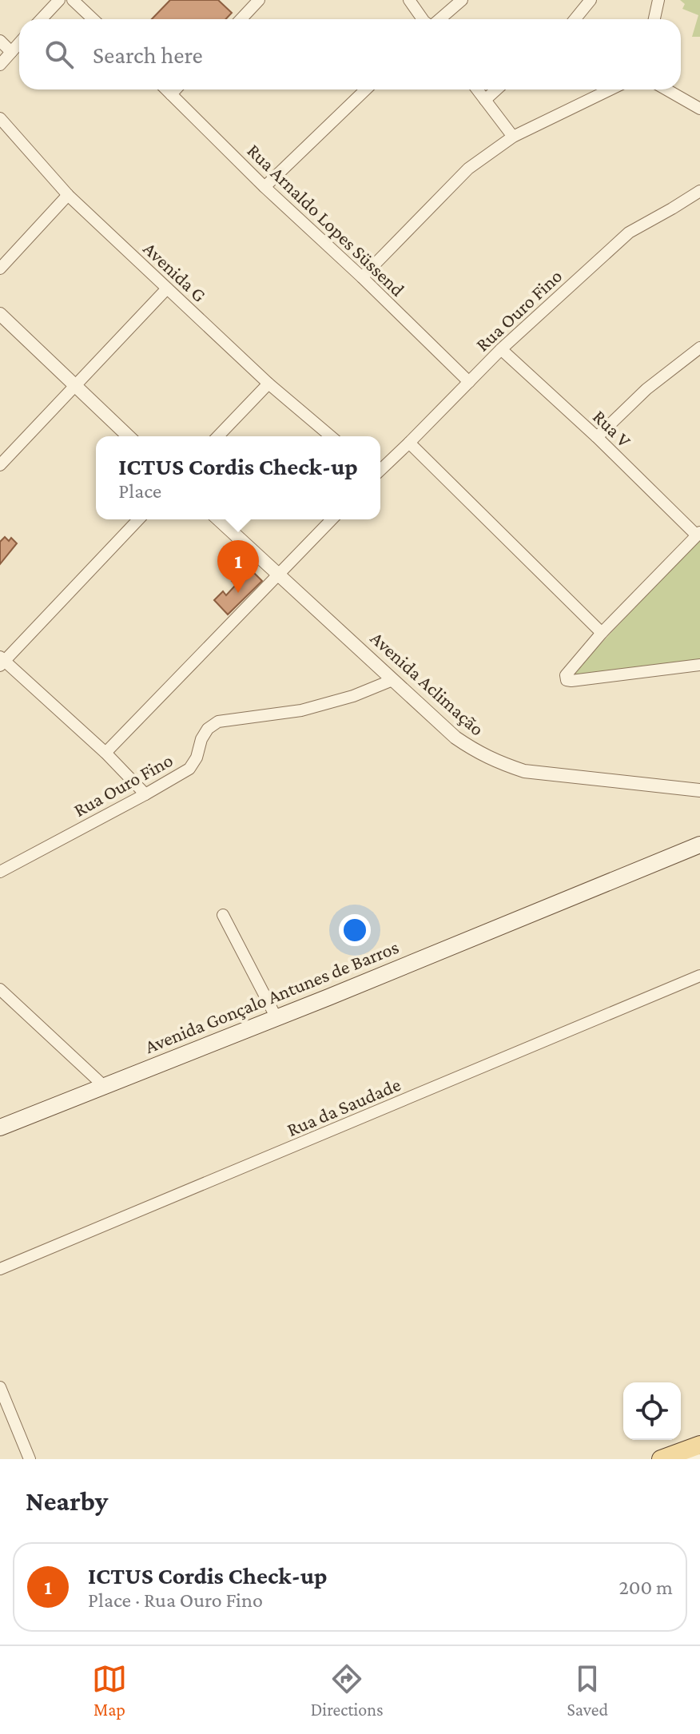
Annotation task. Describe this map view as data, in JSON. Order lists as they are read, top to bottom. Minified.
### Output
{"streets":{"main road":["Avenida Gonçalo Antunes de Barros"],"street":["Rua Arnaldo Lopes Süssend","Avenida G","Rua Ouro Fino","Rua V","Avenida Aclimação","Rua da Saudade"]},"crossings":[["Rua Arnaldo Lopes Süssend","Rua Ouro Fino"],["Rua Ouro Fino","Rua V"],["Rua Ouro Fino","Avenida Aclimação"]],"page":{"search":"Search here","popup":["ICTUS Cordis Check-up","Place"],"pins":"1","heading":"Nearby","list":[{"mark":"1","name":"ICTUS Cordis Check-up","note":"Place · Rua Ouro Fino","value":"200 m"}],"nav":["Map","Directions","Saved"]}}
